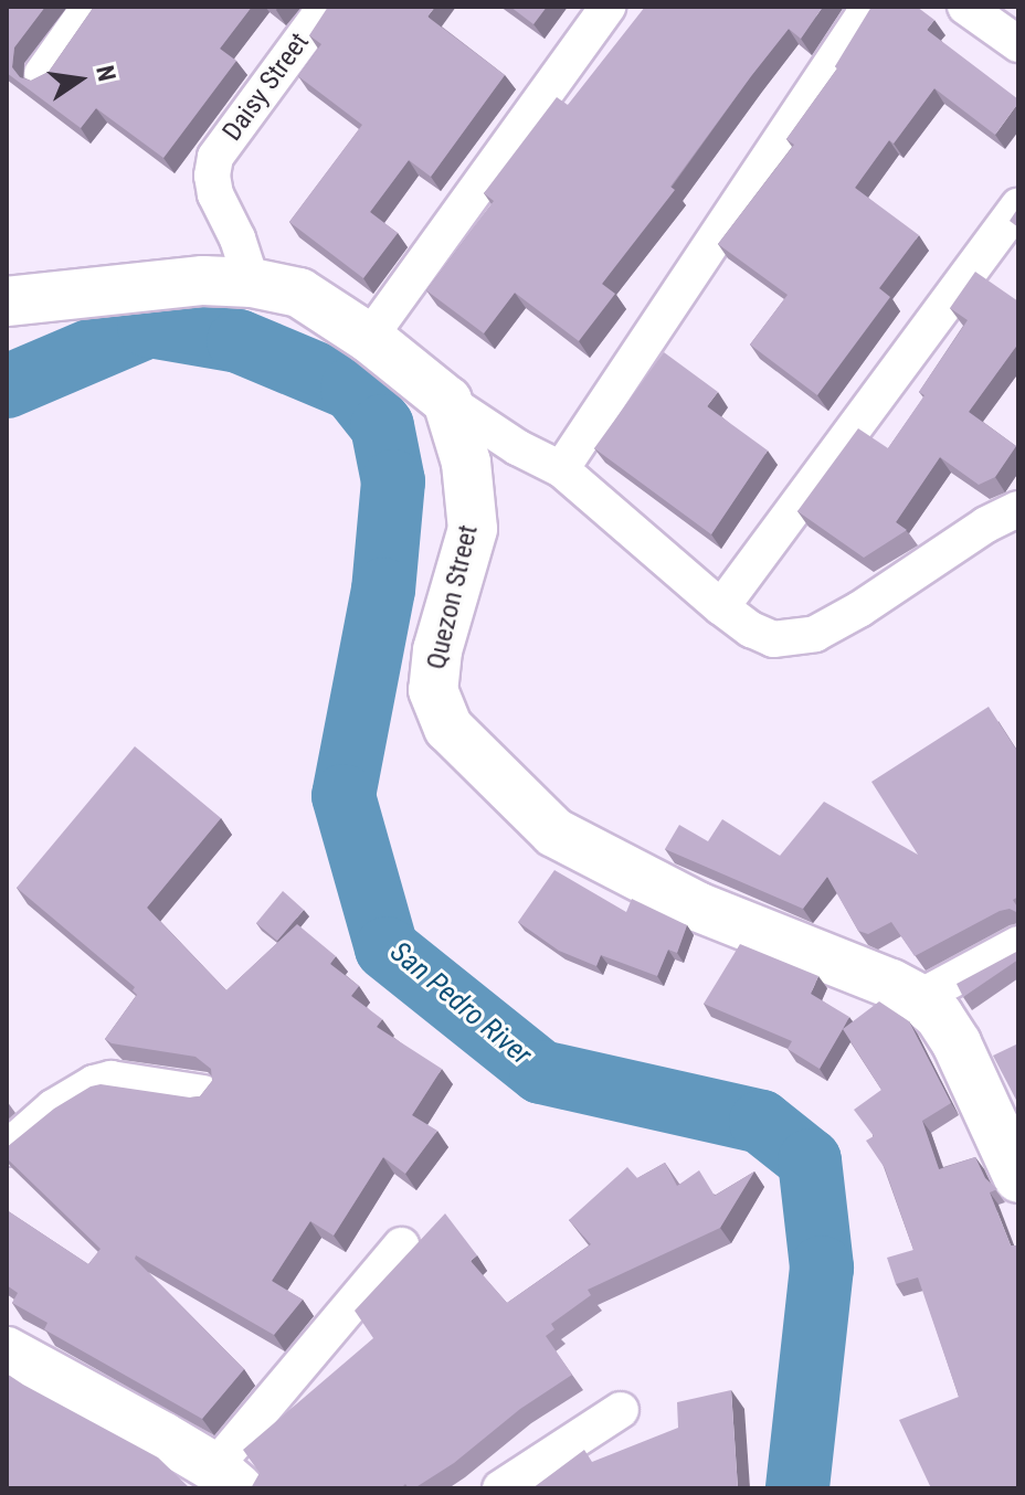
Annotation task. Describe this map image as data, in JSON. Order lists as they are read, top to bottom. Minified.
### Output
{"streets":{"street":["Daisy Street","Quezon Street"]},"water":["San Pedro River"],"north":"right"}
